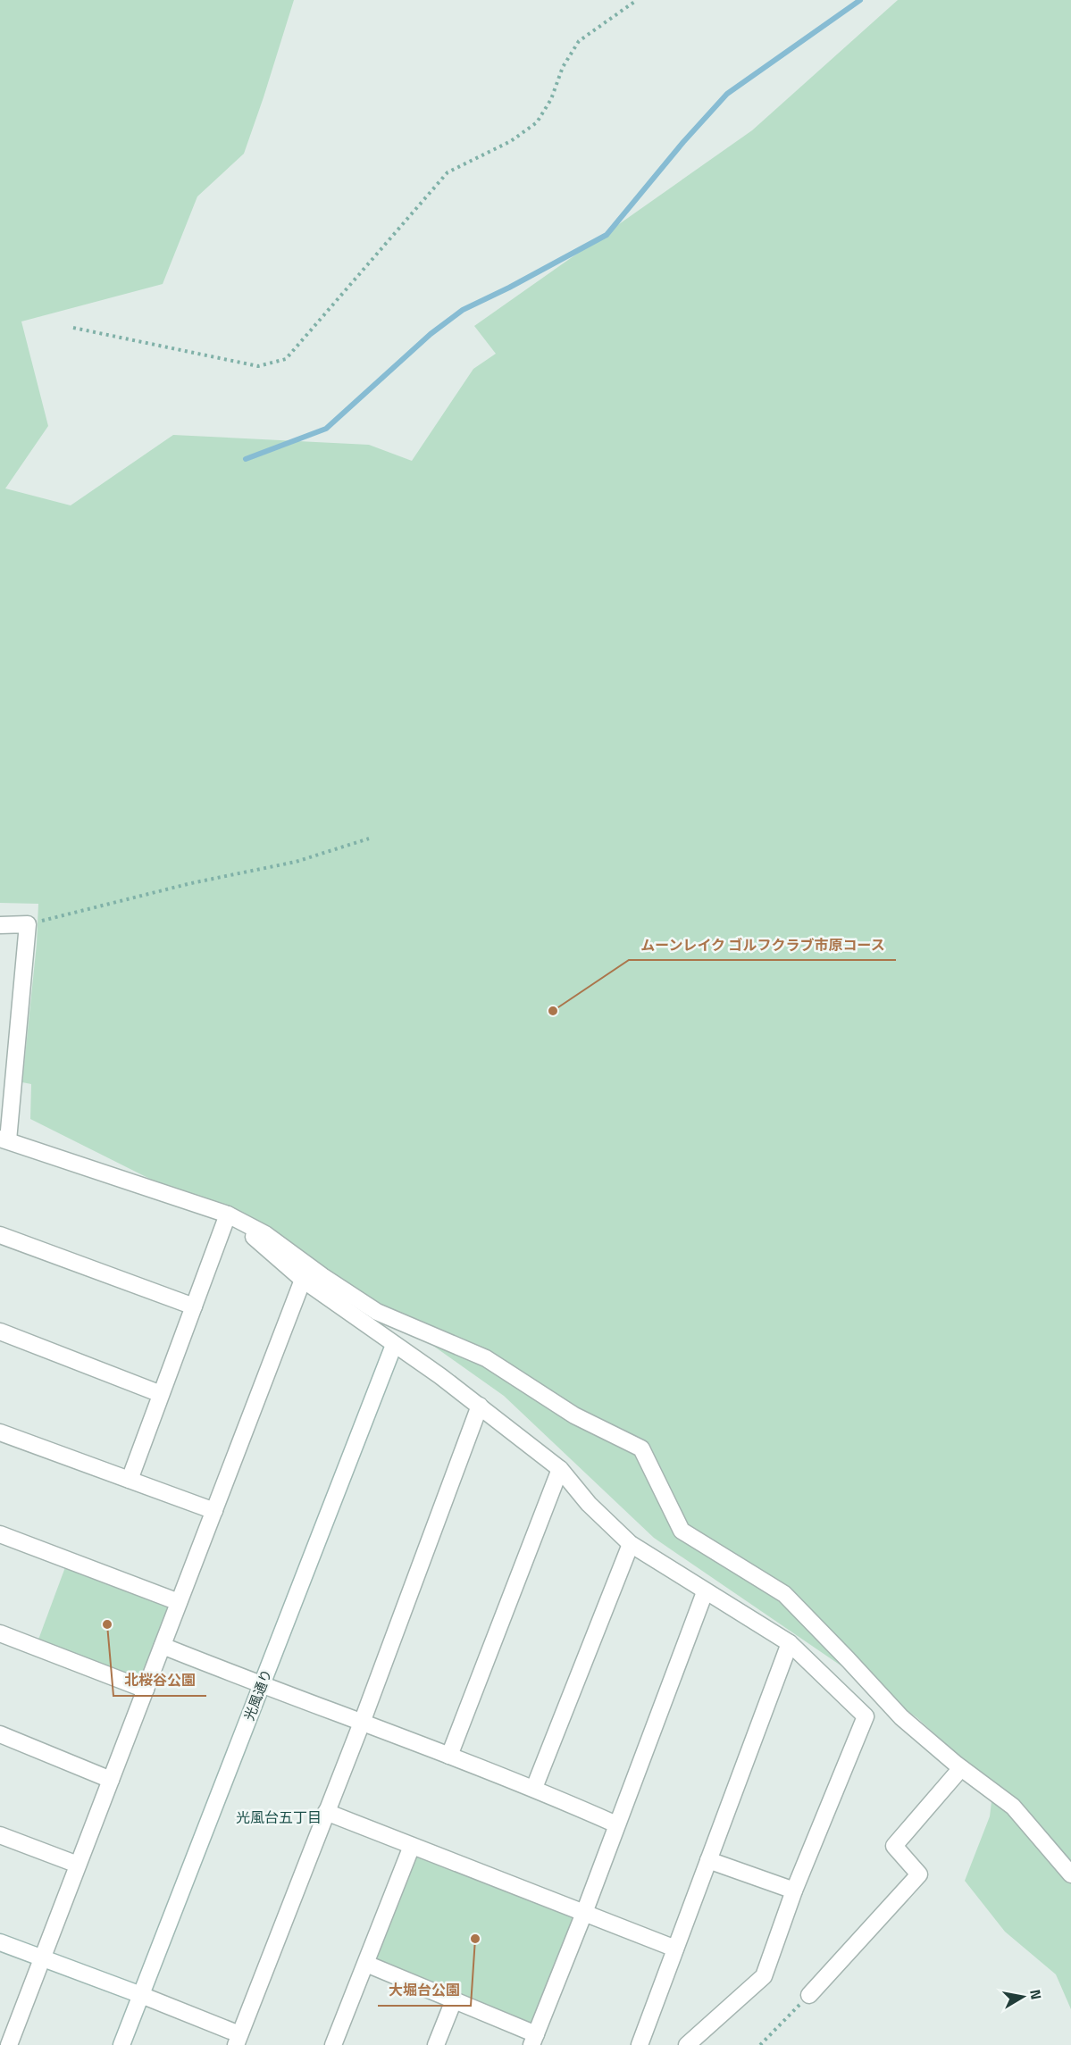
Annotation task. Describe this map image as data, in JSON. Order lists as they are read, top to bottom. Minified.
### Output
{"streets":{"street":["光風通り"]},"districts":["光風台五丁目"],"places":["ムーンレイク ゴルフクラブ市原コース","北桜谷公園","大堀台公園"],"north":"right"}
